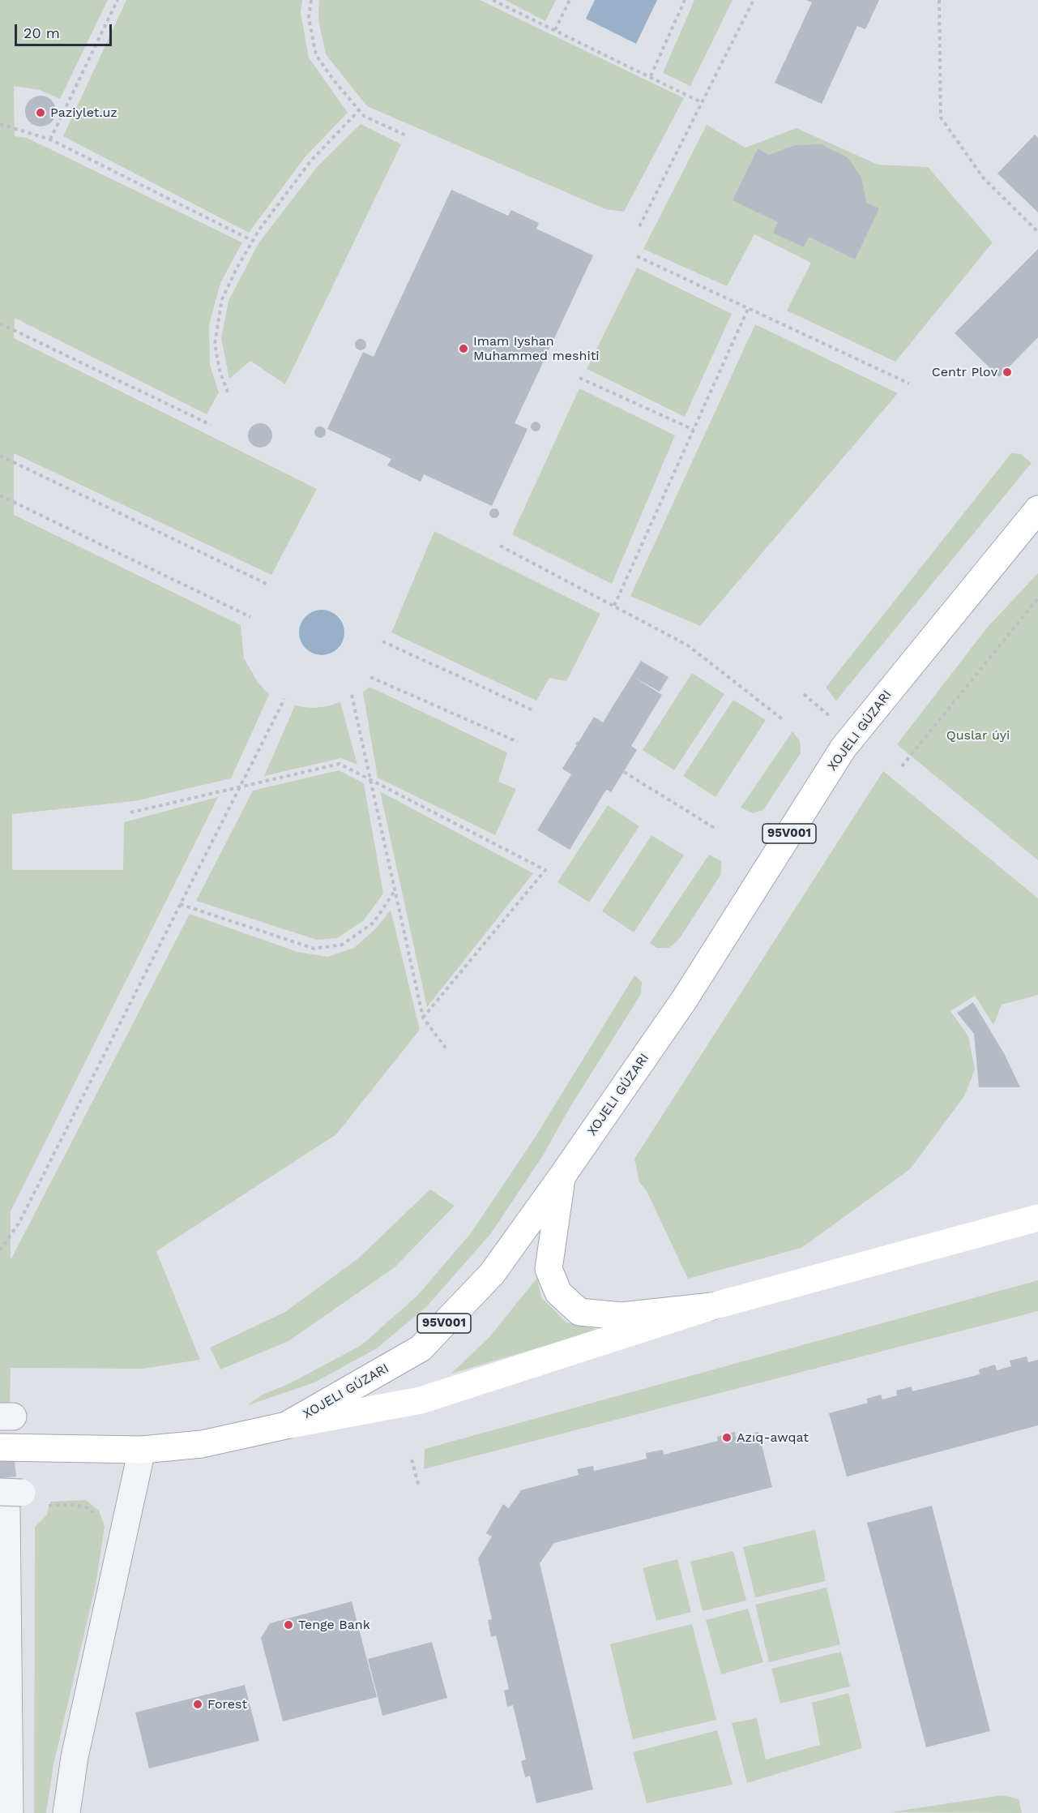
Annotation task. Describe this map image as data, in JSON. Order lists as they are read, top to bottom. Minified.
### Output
{"streets":{"main road":["95V001"]},"parks":["Quslar úyi"],"places":["Paziylet.uz","Imam Iyshan Muhammed meshiti","Centr Plov","Azıq-awqat","Tenge Bank","Forest"],"scale_bar":"20 m"}
